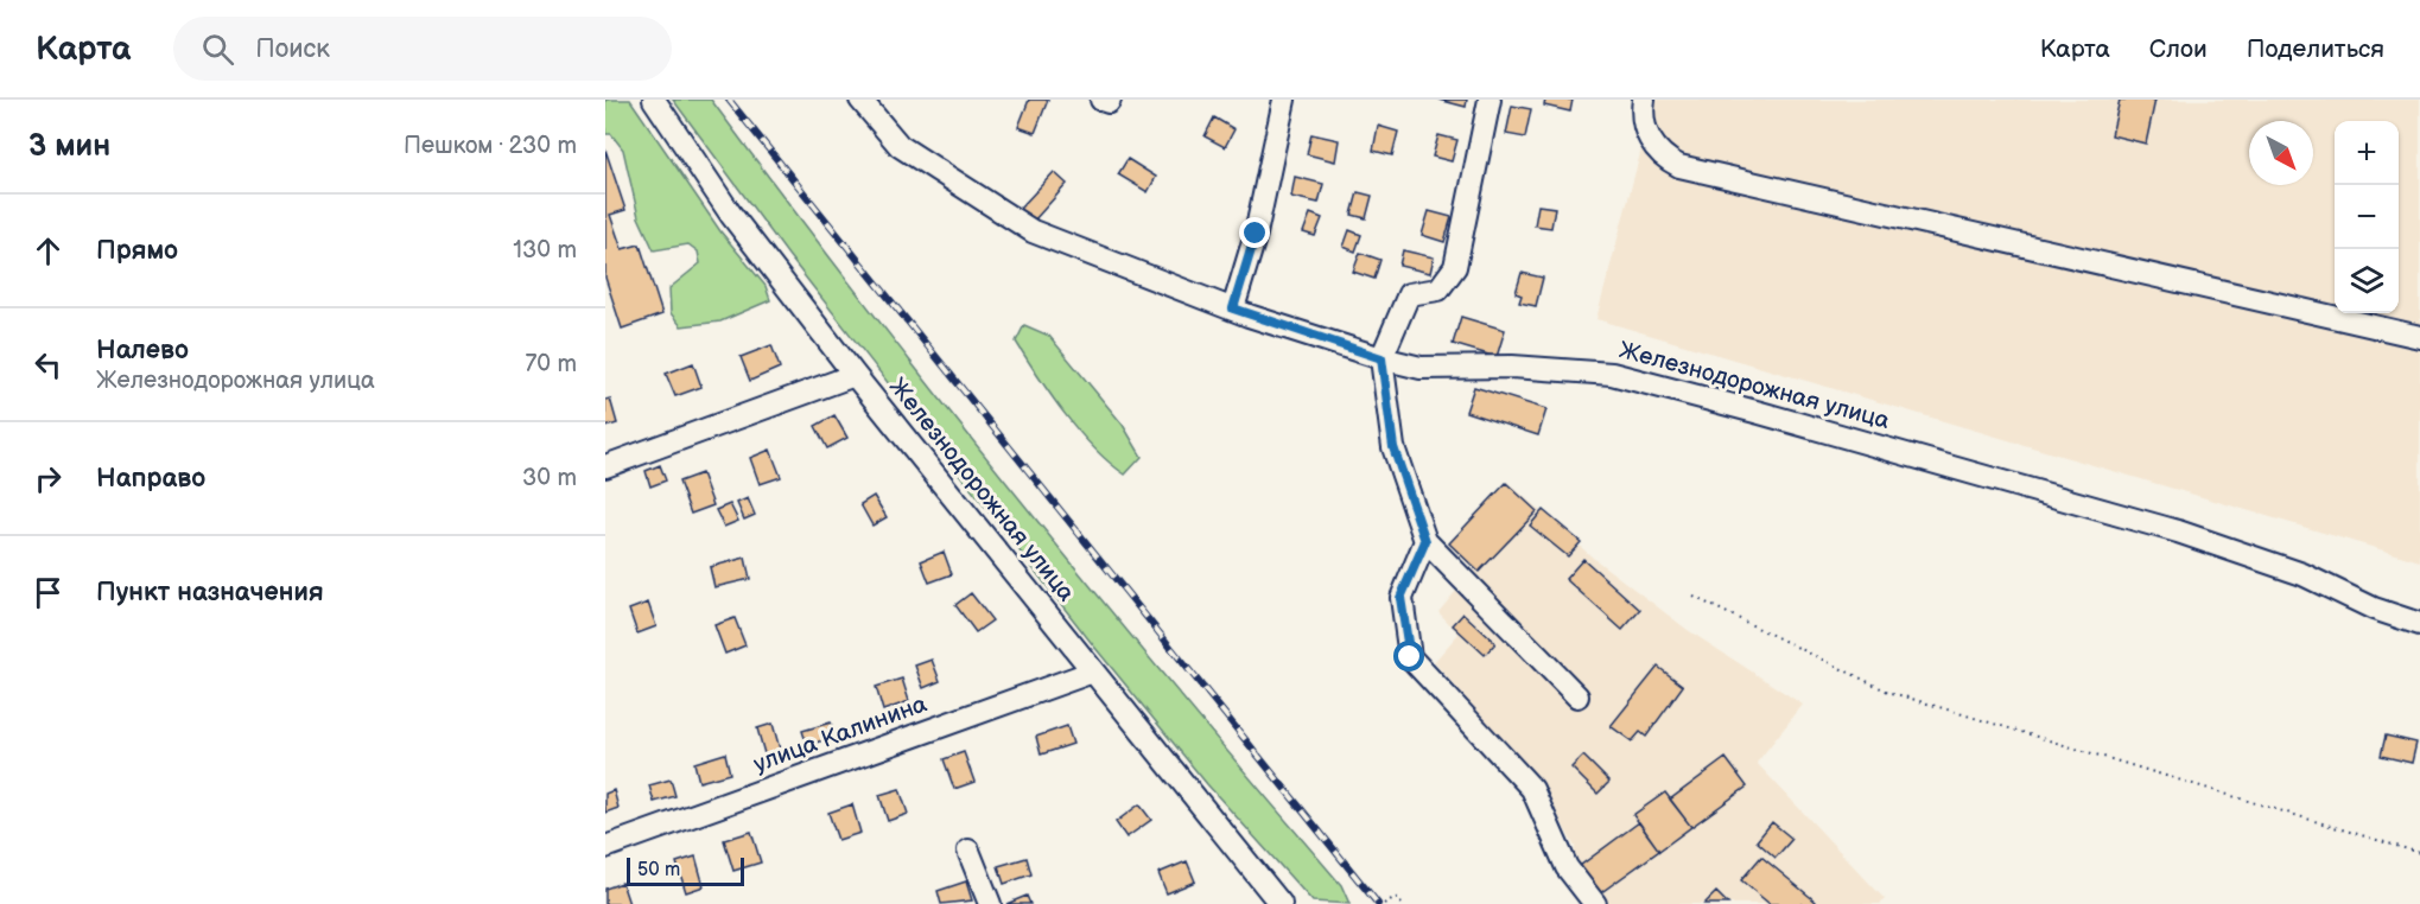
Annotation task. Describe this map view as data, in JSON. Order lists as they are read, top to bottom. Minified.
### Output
{"streets":{"street":["Железнодорожная улица","улица Калинина"]},"crossings":[["Железнодорожная улица","улица Калинина"]],"scale_bar":"50 m","north":"bottom right","page":{"header":"Карта","search":"Поиск","nav":["Карта","Слои","Поделиться"],"heading":["3 мин","Пешком · 230 m"],"map_buttons":["+","−"],"list":[["Прямо","130 m"],["Налево","Железнодорожная улица","70 m"],["Направо","30 m"],"Пункт назначения"],"scale":"50 m"}}
